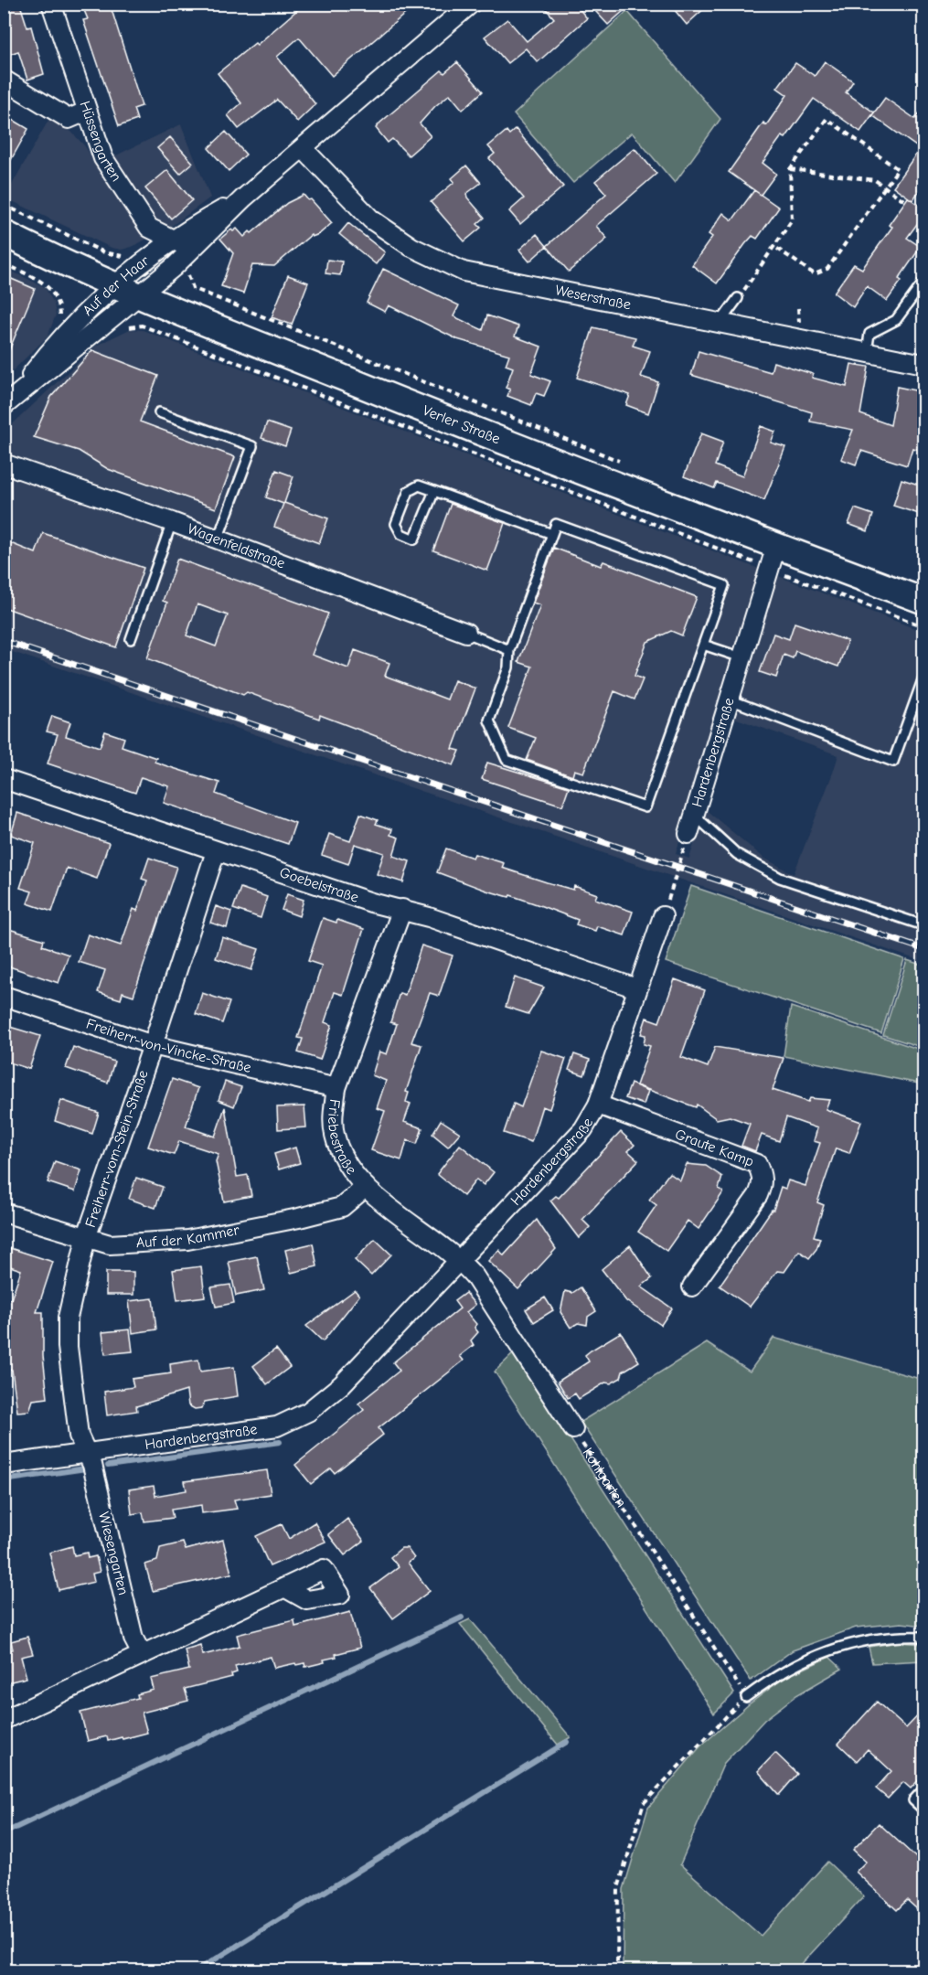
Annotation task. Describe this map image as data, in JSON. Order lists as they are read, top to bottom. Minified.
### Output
{"streets":{"main road":["Verler Straße"],"street":["Hüssengarten","Auf der Haar","Weserstraße","Wagenfeldstraße","Hardenbergstraße","Goebelstraße","Freiherr-von-Vincke-Straße","Friebestraße","Freiherr-vom-Stein-Straße","Graute Kamp","Auf der Kammer","Wiesengarten"],"path":["Kohlgarten"]},"crossings":[["Hüssengarten","Auf der Haar"],["Auf der Haar","Weserstraße"],["Auf der Haar","Verler Straße"],["Verler Straße","Hardenbergstraße"],["Hardenbergstraße","Goebelstraße"],["Hardenbergstraße","Friebestraße"],["Hardenbergstraße","Freiherr-vom-Stein-Straße"],["Hardenbergstraße","Graute Kamp"],["Hardenbergstraße","Wiesengarten"],["Goebelstraße","Friebestraße"],["Goebelstraße","Freiherr-vom-Stein-Straße"],["Freiherr-von-Vincke-Straße","Friebestraße"],["Freiherr-von-Vincke-Straße","Freiherr-vom-Stein-Straße"],["Friebestraße","Auf der Kammer"],["Freiherr-vom-Stein-Straße","Auf der Kammer"],["Freiherr-vom-Stein-Straße","Wiesengarten"]]}
